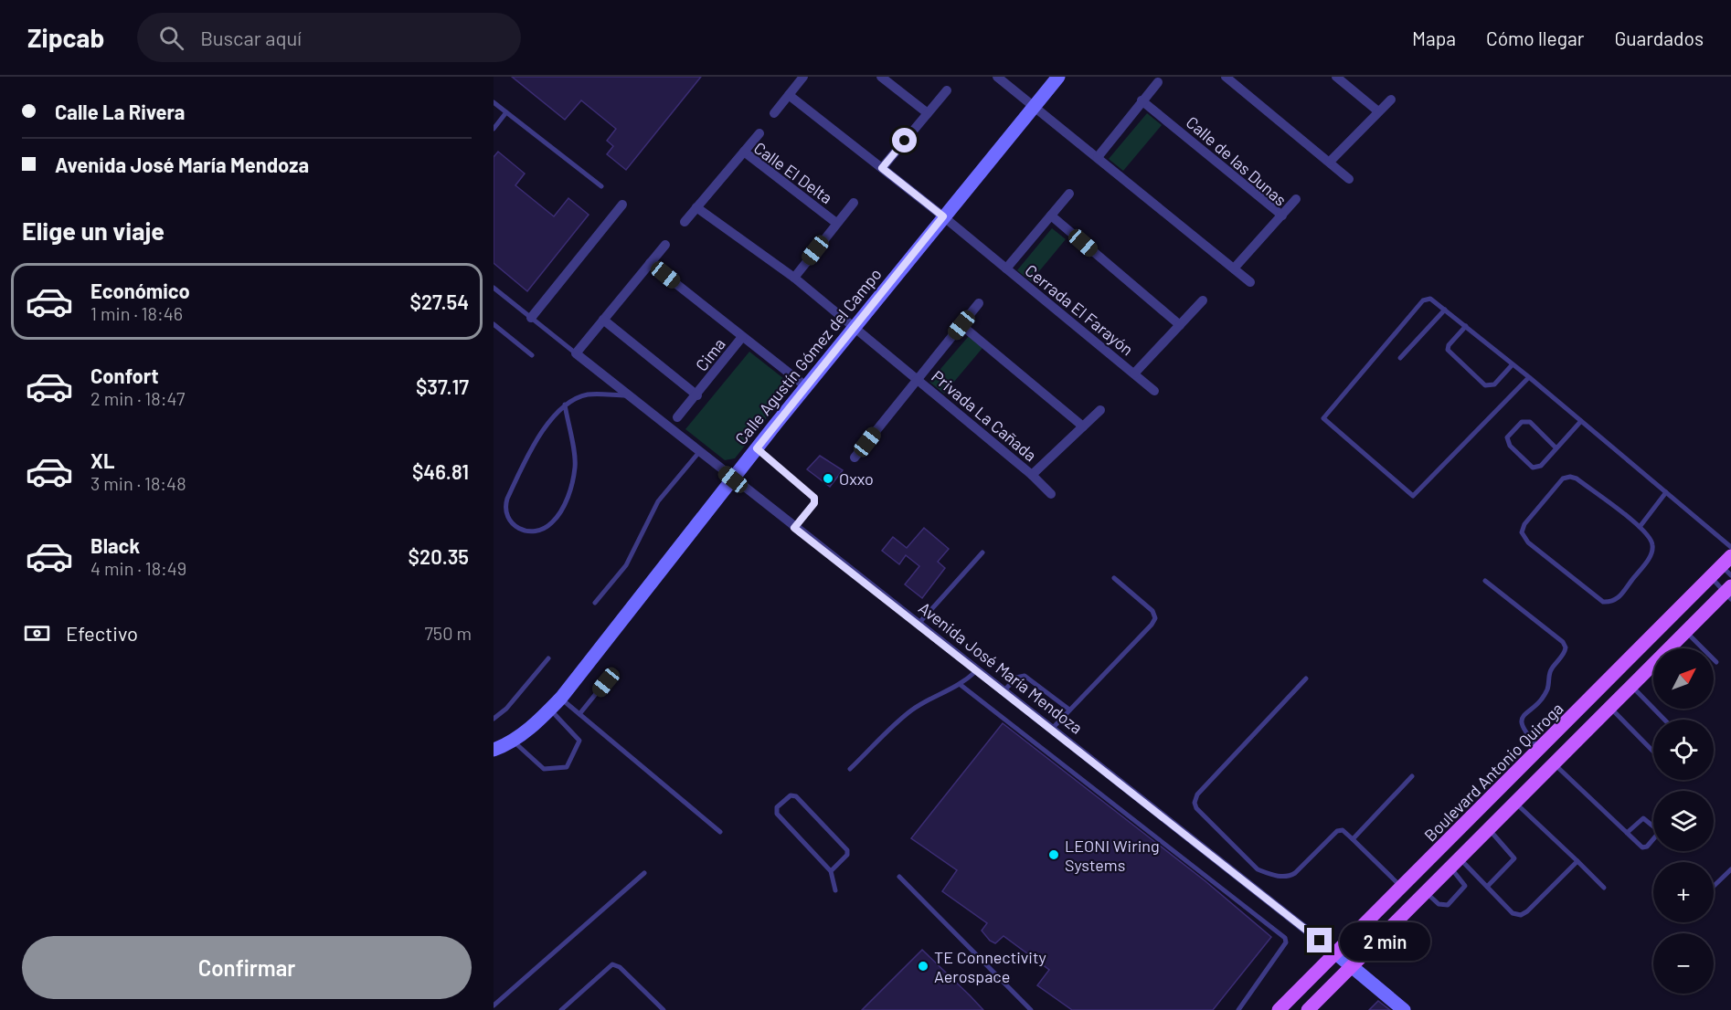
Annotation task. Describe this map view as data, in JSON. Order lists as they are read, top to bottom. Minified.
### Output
{"streets":{"main road":["Boulevard Antonio Quiroga"],"street":["Calle de las Dunas","Calle El Delta","Cerrada El Farayón","Cima","Calle Agustín Gómez del Campo","Privada La Cañada","Avenida José María Mendoza"]},"crossings":[["Calle El Delta","Privada La Cañada"],["Cerrada El Farayón","Calle Agustín Gómez del Campo"],["Calle Agustín Gómez del Campo","Privada La Cañada"],["Calle Agustín Gómez del Campo","Avenida José María Mendoza"],["Avenida José María Mendoza","Boulevard Antonio Quiroga"]],"places":["Oxxo","LEONI Wiring Systems","TE Connectivity Aerospace"],"north":"top right","page":{"header":"Zipcab","search":"Buscar aquí","nav":["Mapa","Cómo llegar","Guardados"],"banner":["Calle La Rivera","Avenida José María Mendoza"],"heading":"Elige un viaje","list":[{"name":"Económico","note":"1 min · 18:46","value":"$27.54"},{"name":"Confort","note":"2 min · 18:47","value":"$37.17"},{"name":"XL","note":"3 min · 18:48","value":"$46.81"},{"name":"Black","note":"4 min · 18:49","value":"$20.35"}],"pay":["Efectivo","750 m"],"map_buttons":["+","−"],"bubble":"2 min","buttons":"Confirmar"}}
